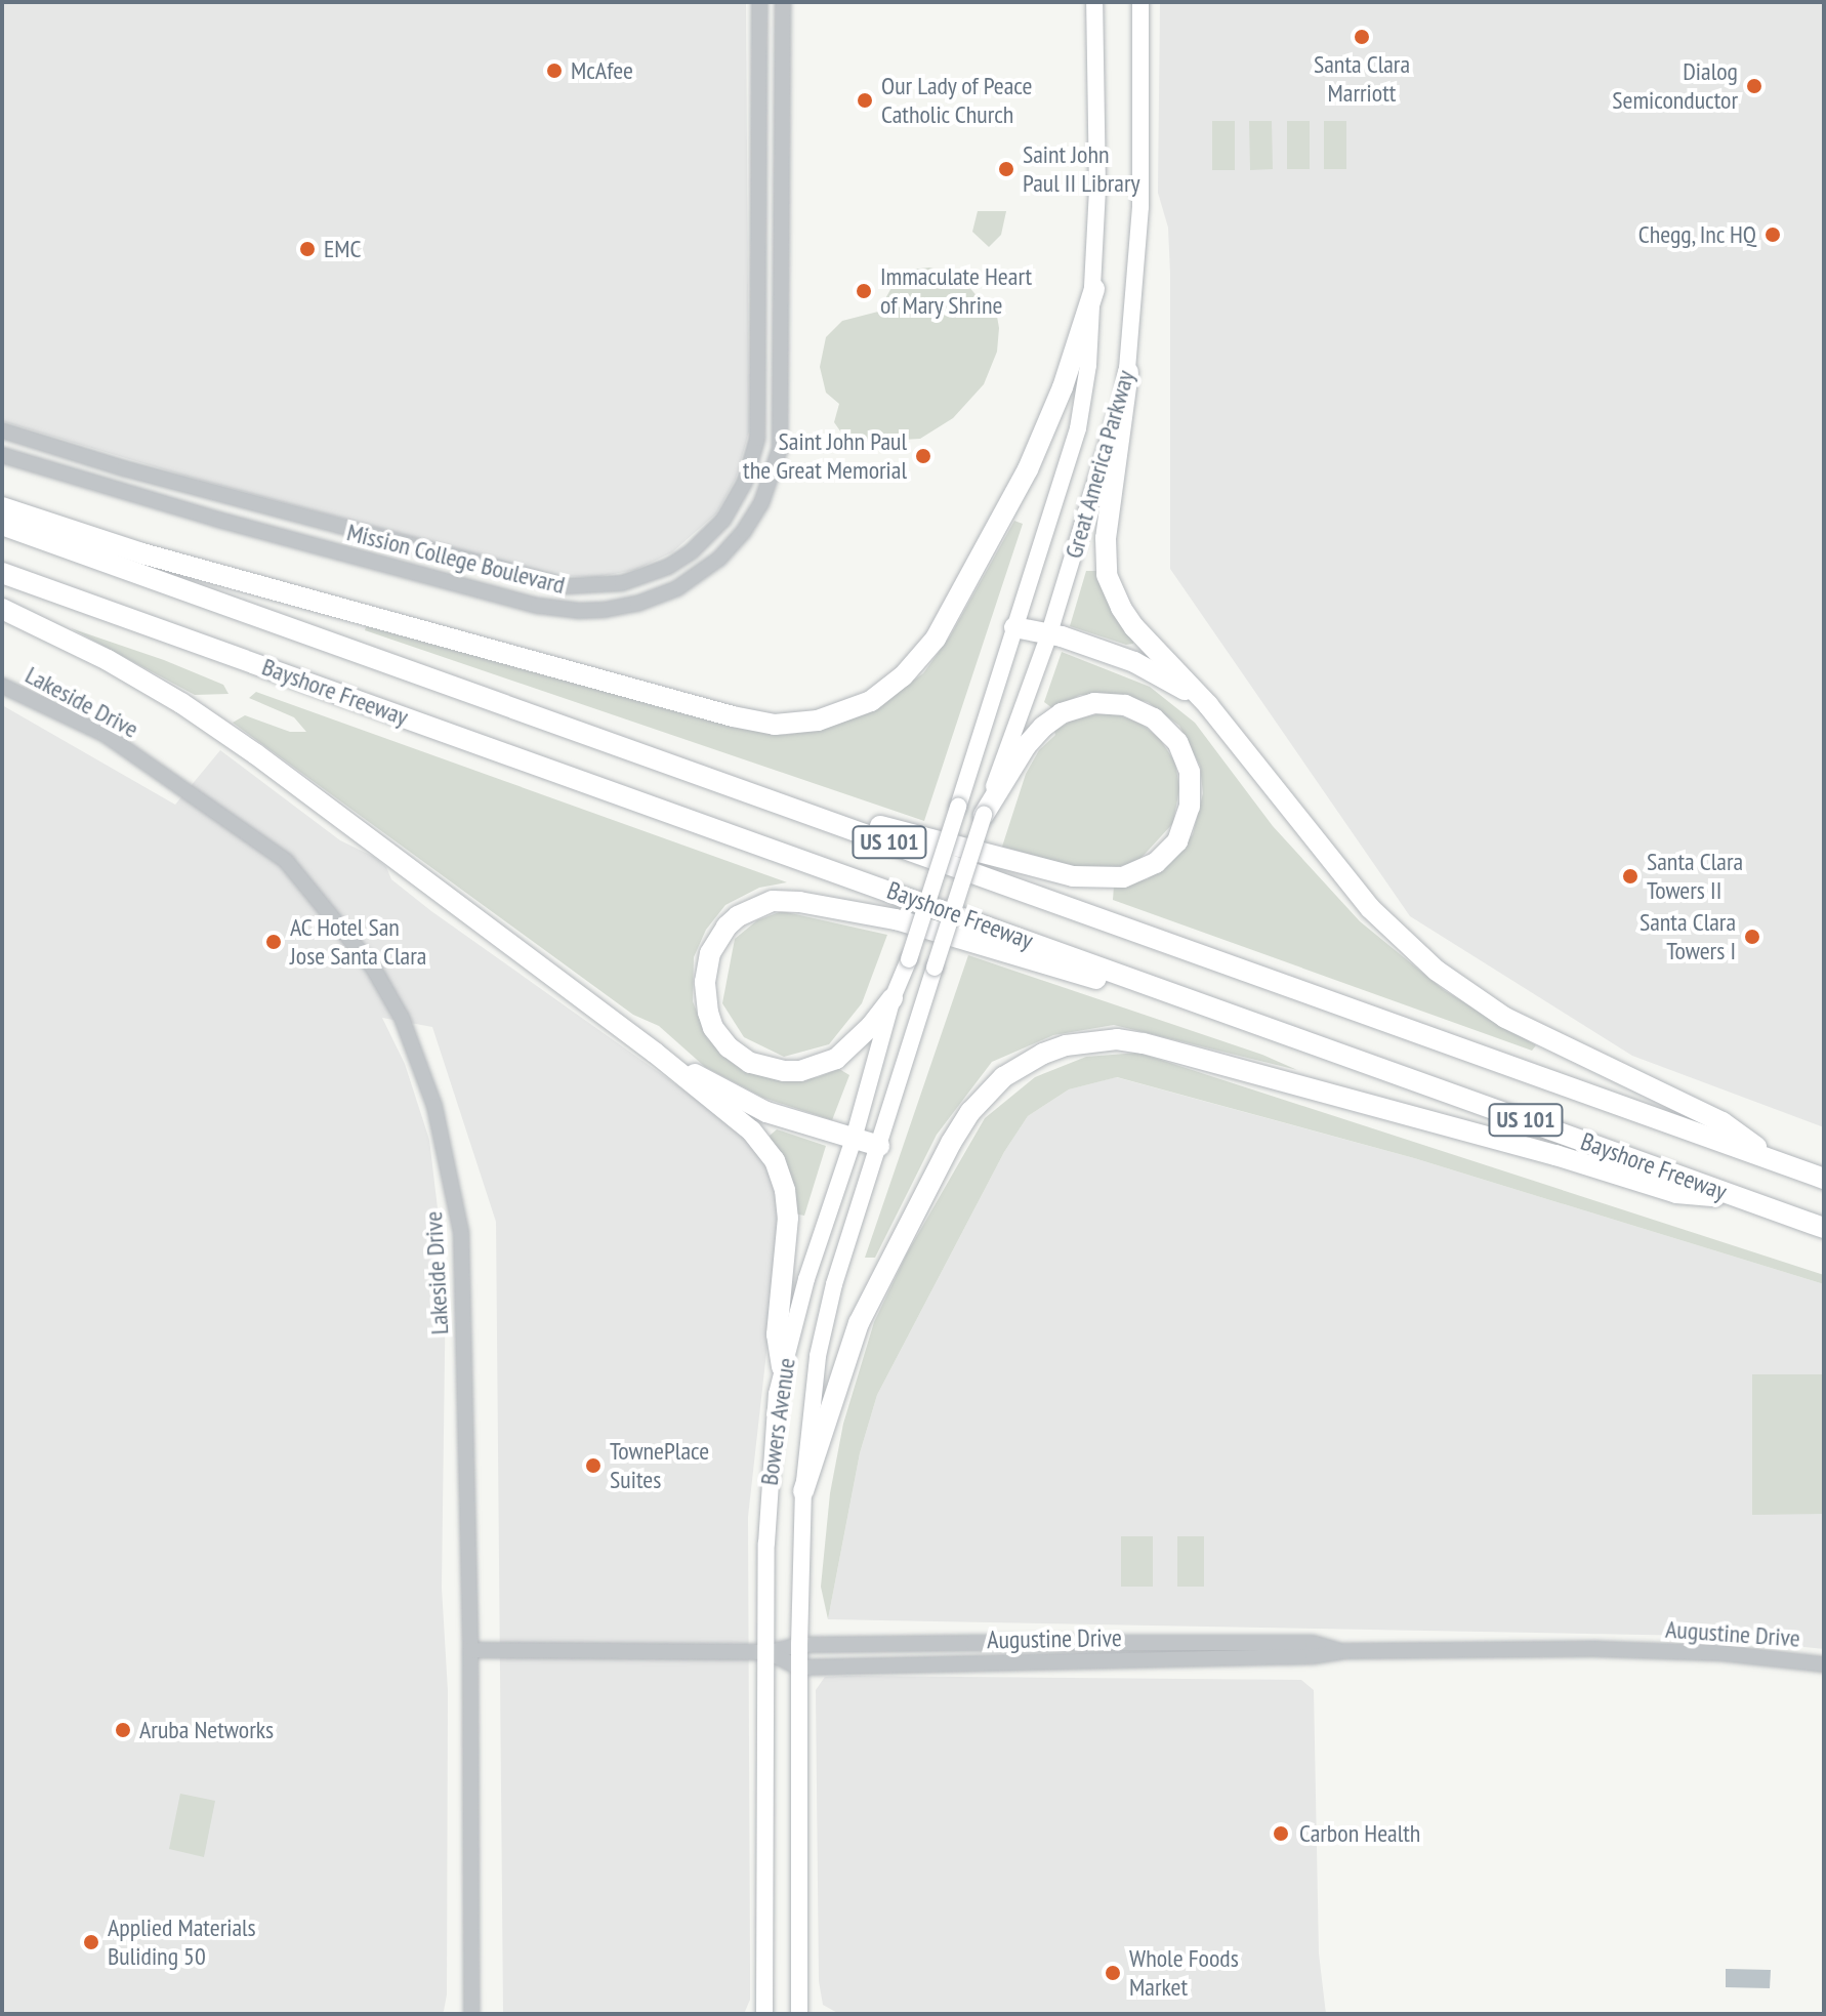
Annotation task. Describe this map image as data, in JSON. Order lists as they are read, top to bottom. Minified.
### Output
{"streets":{"highway":["Bayshore Freeway","US 101"],"main road":["Great America Parkway","Bowers Avenue"],"street":["Mission College Boulevard","Lakeside Drive","Augustine Drive"]},"crossings":[["Great America Parkway","Bowers Avenue"],["Lakeside Drive","Augustine Drive"],["Bowers Avenue","Augustine Drive"]],"places":["Santa Clara Marriott","McAfee","Dialog Semiconductor","Our Lady of Peace Catholic Church","Saint John Paul II Library","Chegg, Inc HQ","EMC","Immaculate Heart of Mary Shrine","Saint John Paul the Great Memorial","Santa Clara Towers II","Santa Clara Towers I","AC Hotel San Jose Santa Clara","TownePlace Suites","Aruba Networks","Carbon Health","Applied Materials Buliding 50","Whole Foods Market"]}
